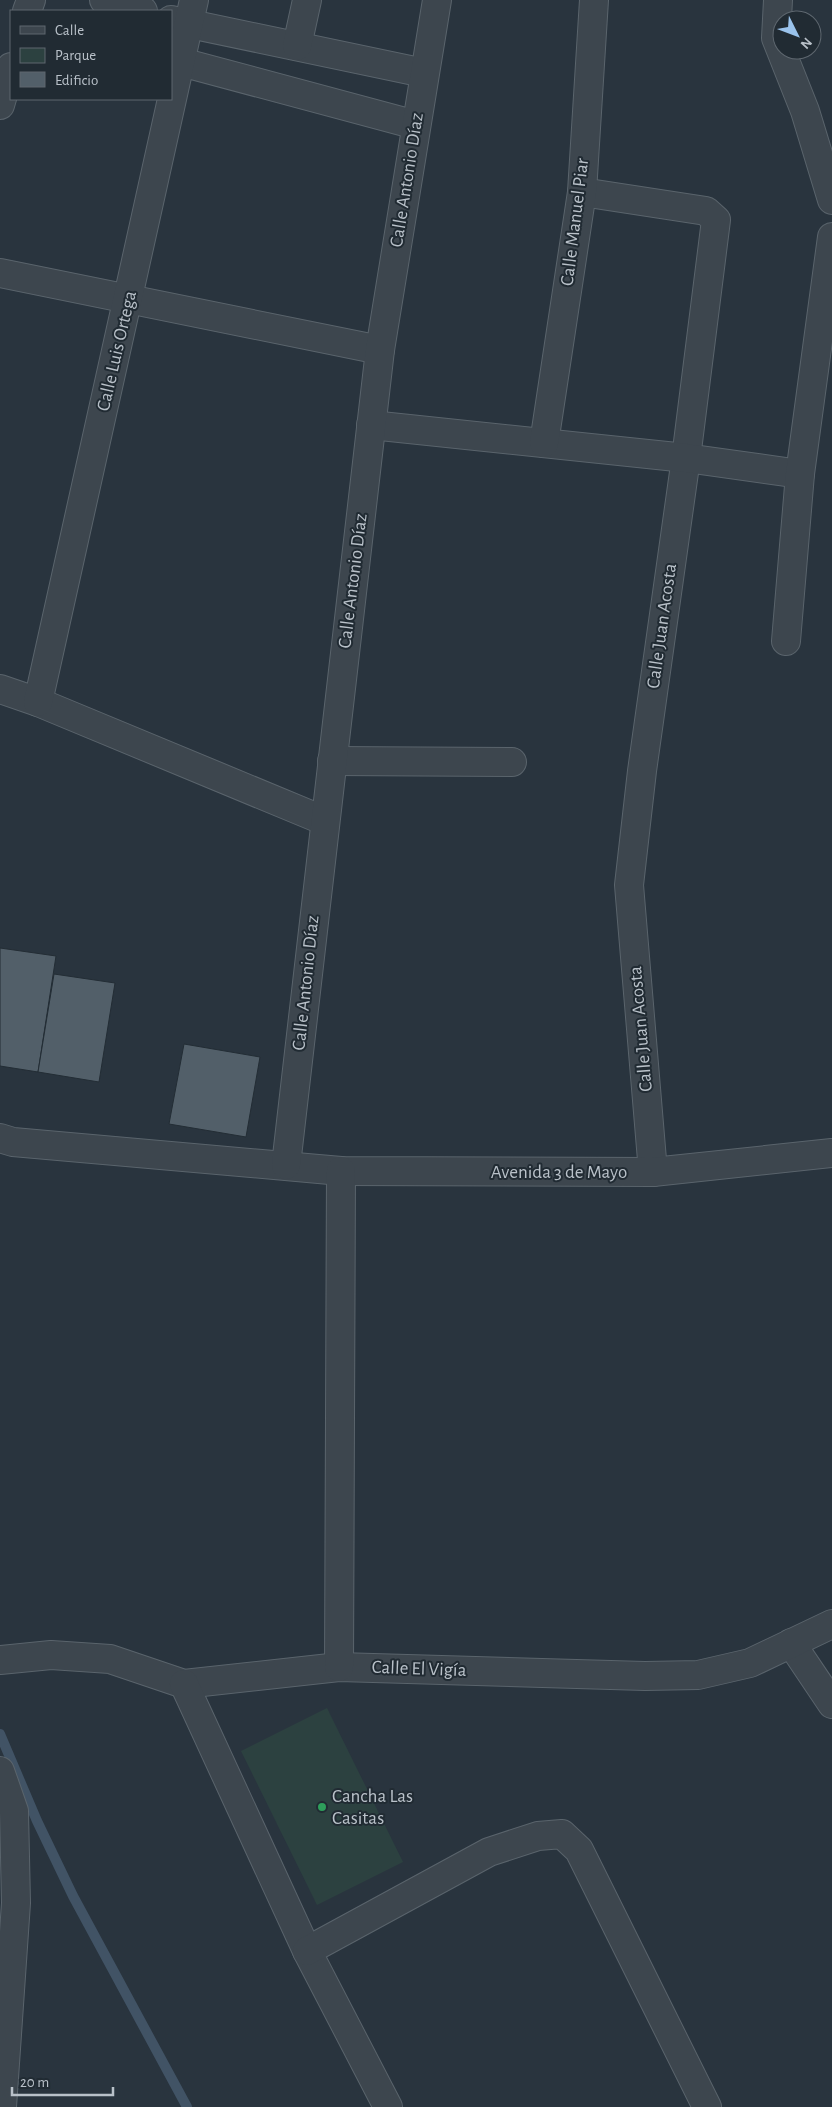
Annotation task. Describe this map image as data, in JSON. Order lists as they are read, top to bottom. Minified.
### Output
{"streets":{"street":["Calle Antonio Díaz","Calle Manuel Piar","Calle Luis Ortega","Calle Juan Acosta","Avenida 3 de Mayo","Calle El Vigía"]},"crossings":[["Calle Antonio Díaz","Avenida 3 de Mayo"],["Calle Manuel Piar","Calle Juan Acosta"],["Calle Juan Acosta","Avenida 3 de Mayo"]],"places":["Cancha Las Casitas"],"legend":["Calle","Parque","Edificio"],"scale_bar":"20 m","north":"bottom right"}
